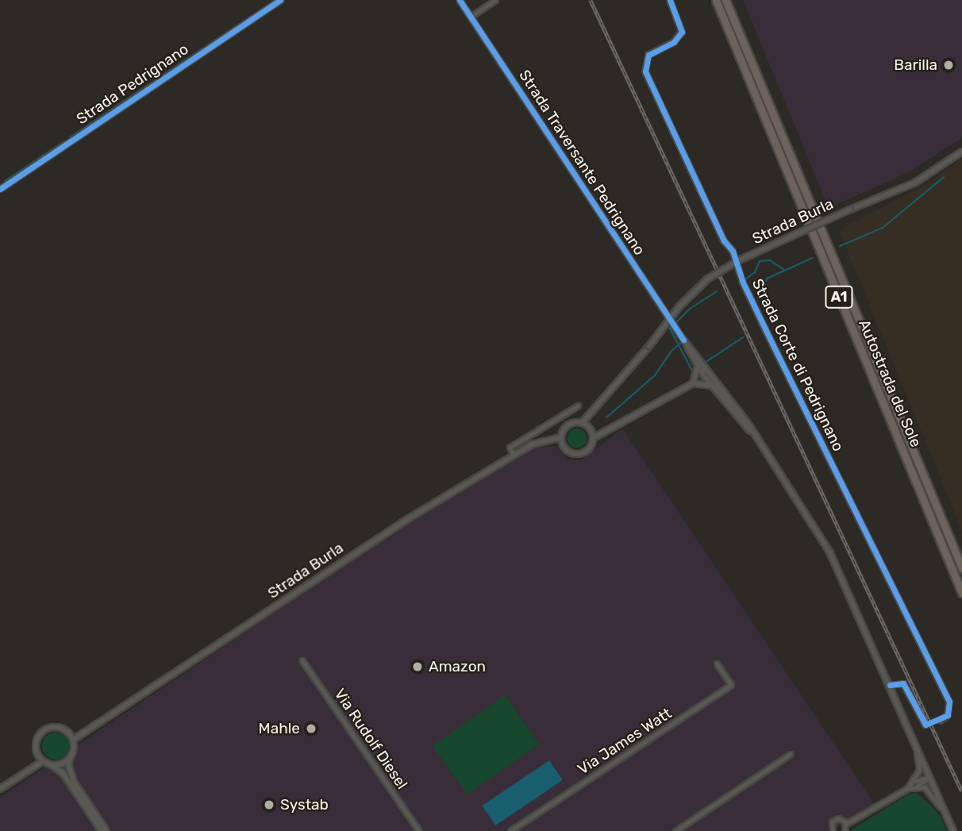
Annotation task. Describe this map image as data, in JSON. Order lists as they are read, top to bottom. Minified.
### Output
{"streets":{"highway":["A1","Autostrada del Sole"],"main road":["Strada Traversante Pedrignano","Strada Burla"],"street":["Strada Pedrignano","Strada Corte di Pedrignano","Via Rudolf Diesel","Via James Watt"]},"places":["Barilla","Amazon","Mahle","Systab"]}
